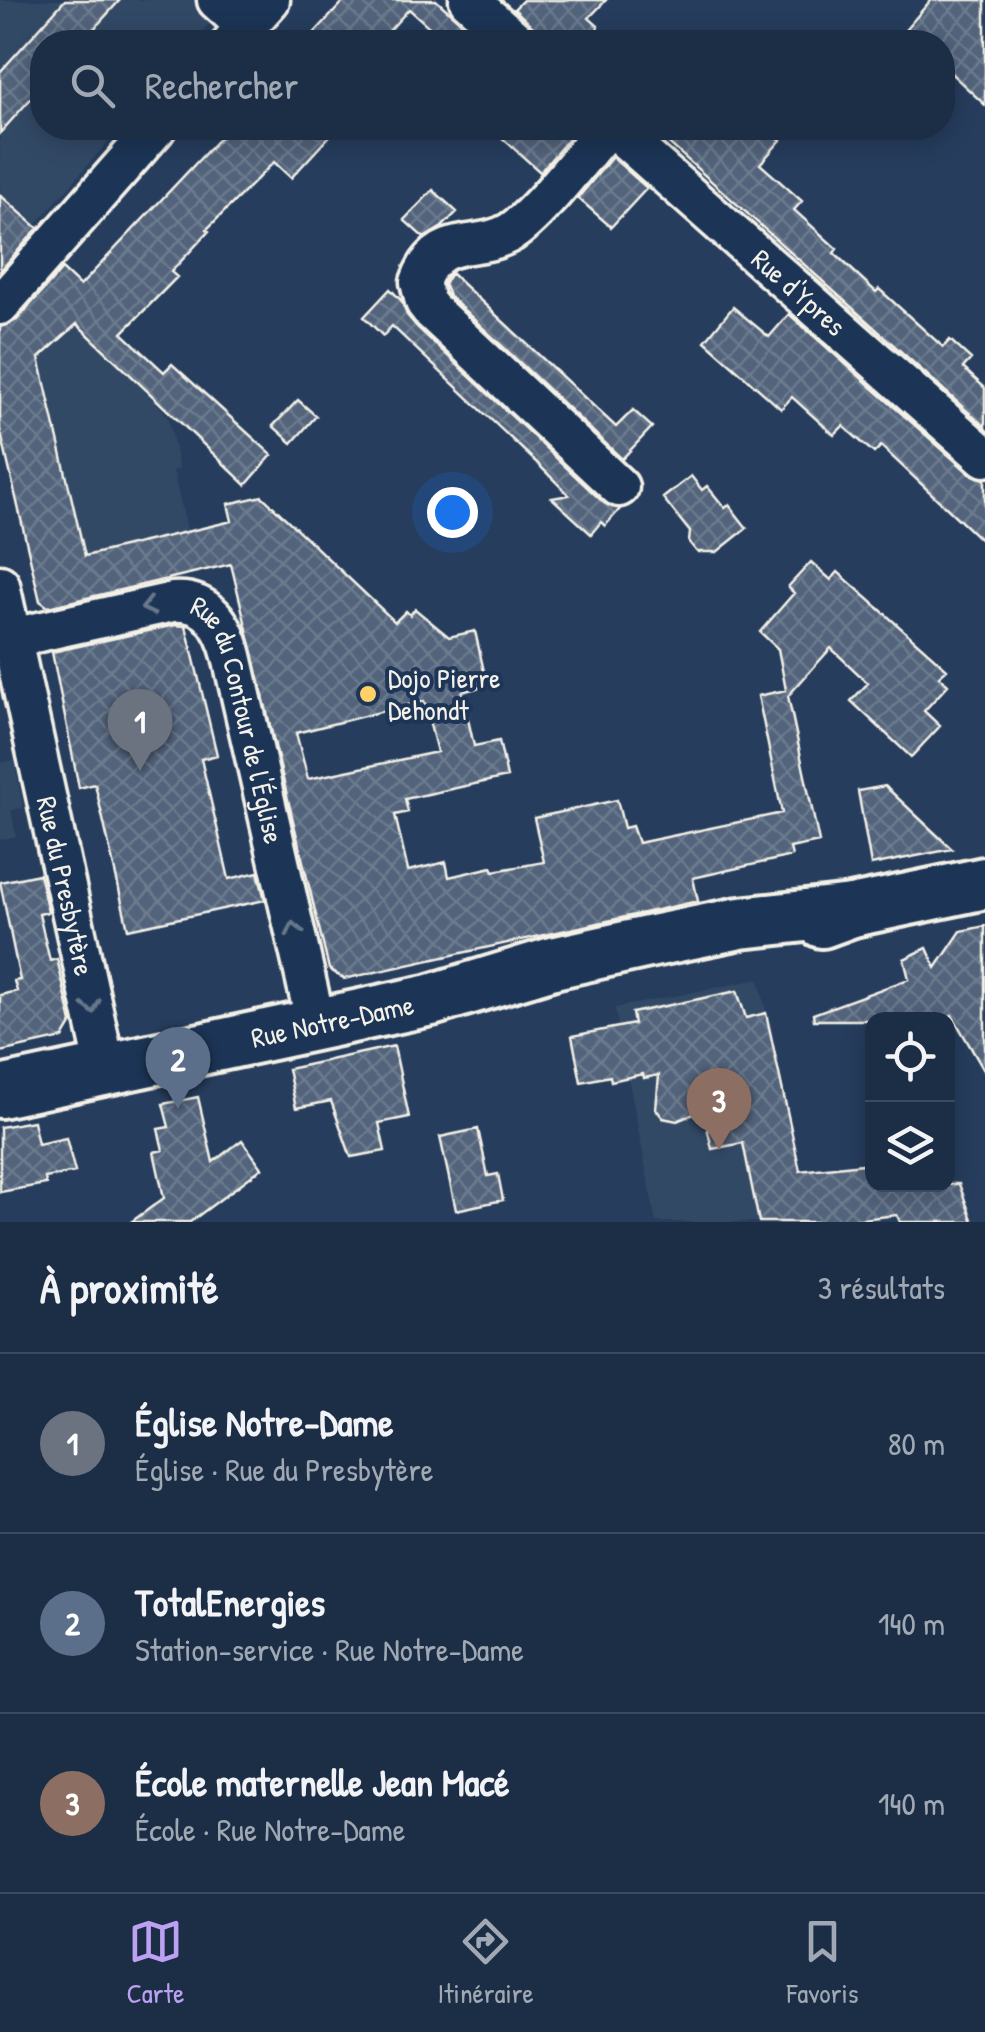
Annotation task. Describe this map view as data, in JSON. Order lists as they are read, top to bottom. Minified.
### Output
{"streets":{"main road":["Rue Notre-Dame"],"street":["Rue d'Ypres","Rue du Contour de l'Église","Rue du Presbytère"]},"crossings":[["Rue du Contour de l'Église","Rue du Presbytère"],["Rue du Contour de l'Église","Rue Notre-Dame"],["Rue du Presbytère","Rue Notre-Dame"]],"one_way":["Rue du Presbytère"],"places":["Dojo Pierre Dehondt"],"page":{"search":"Rechercher","pins":["1","2","3"],"heading":["À proximité","3 résultats"],"list":[{"mark":"1","name":"Église Notre-Dame","note":"Église · Rue du Presbytère","value":"80 m"},{"mark":"2","name":"TotalEnergies","note":"Station-service · Rue Notre-Dame","value":"140 m"},{"mark":"3","name":"École maternelle Jean Macé","note":"École · Rue Notre-Dame","value":"140 m"}],"nav":["Carte","Itinéraire","Favoris"]}}
